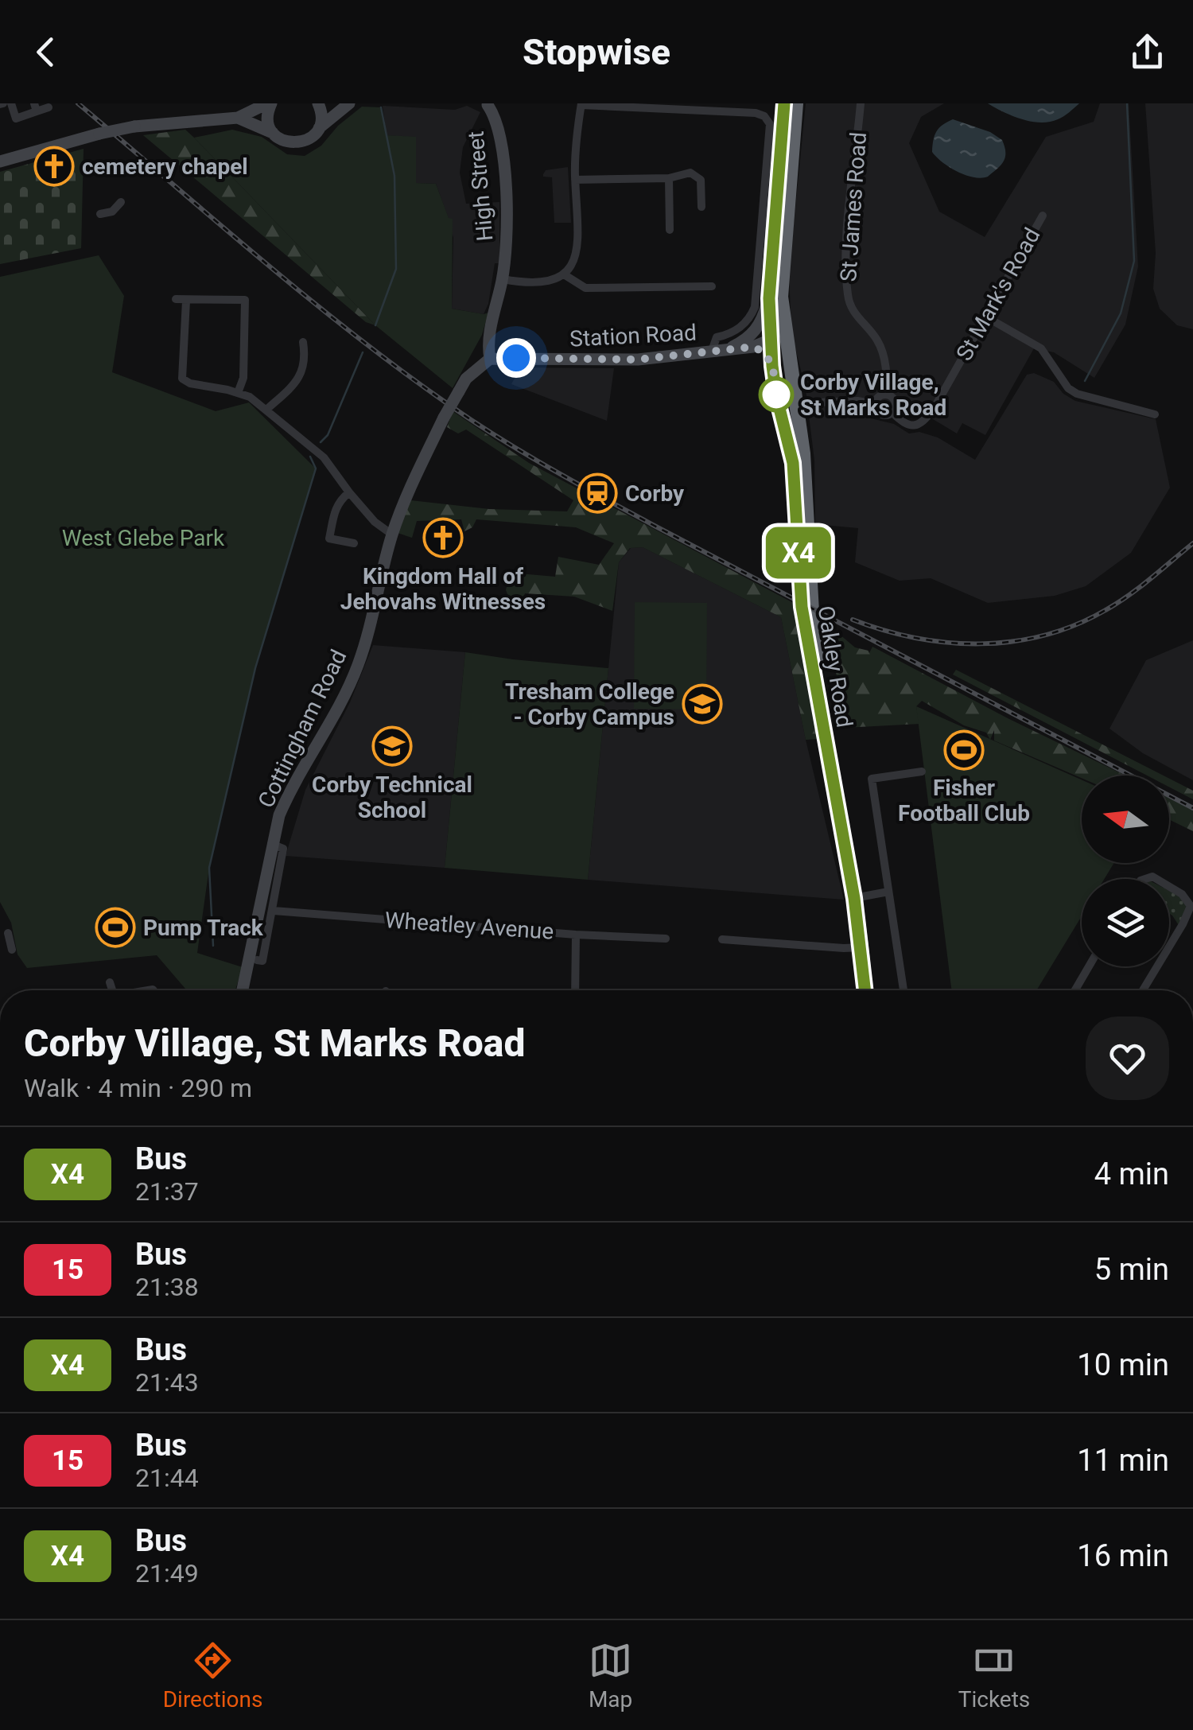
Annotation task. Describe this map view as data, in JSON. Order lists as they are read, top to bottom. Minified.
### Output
{"streets":{"highway":["Oakley Road"],"street":["High Street","St James Road","St Mark's Road","Station Road","Cottingham Road","Wheatley Avenue"]},"crossings":[["High Street","Station Road"],["High Street","Cottingham Road"],["St James Road","St Mark's Road"],["Station Road","Oakley Road"],["Station Road","Cottingham Road"]],"parks":["West Glebe Park"],"places":{"church":["cemetery chapel","Kingdom Hall of Jehovahs Witnesses"],"other":["Corby Village, St Marks Road"],"station":["Corby"],"school or university":["Tresham College - Corby Campus","Corby Technical School"],"sports":["Fisher Football Club","Pump Track"]},"lines":["bus line X4"],"north":"left","page":{"header":"Stopwise","on_map":"X4","heading":["Corby Village, St Marks Road","Walk · 4 min · 290 m"],"list":[{"mark":"X4","name":"Bus","note":"21:37","value":"4 min"},{"mark":"15","name":"Bus","note":"21:38","value":"5 min"},{"mark":"X4","name":"Bus","note":"21:43","value":"10 min"},{"mark":"15","name":"Bus","note":"21:44","value":"11 min"},{"mark":"X4","name":"Bus","note":"21:49","value":"16 min"}],"tabs":["Directions","Map","Tickets"]}}
